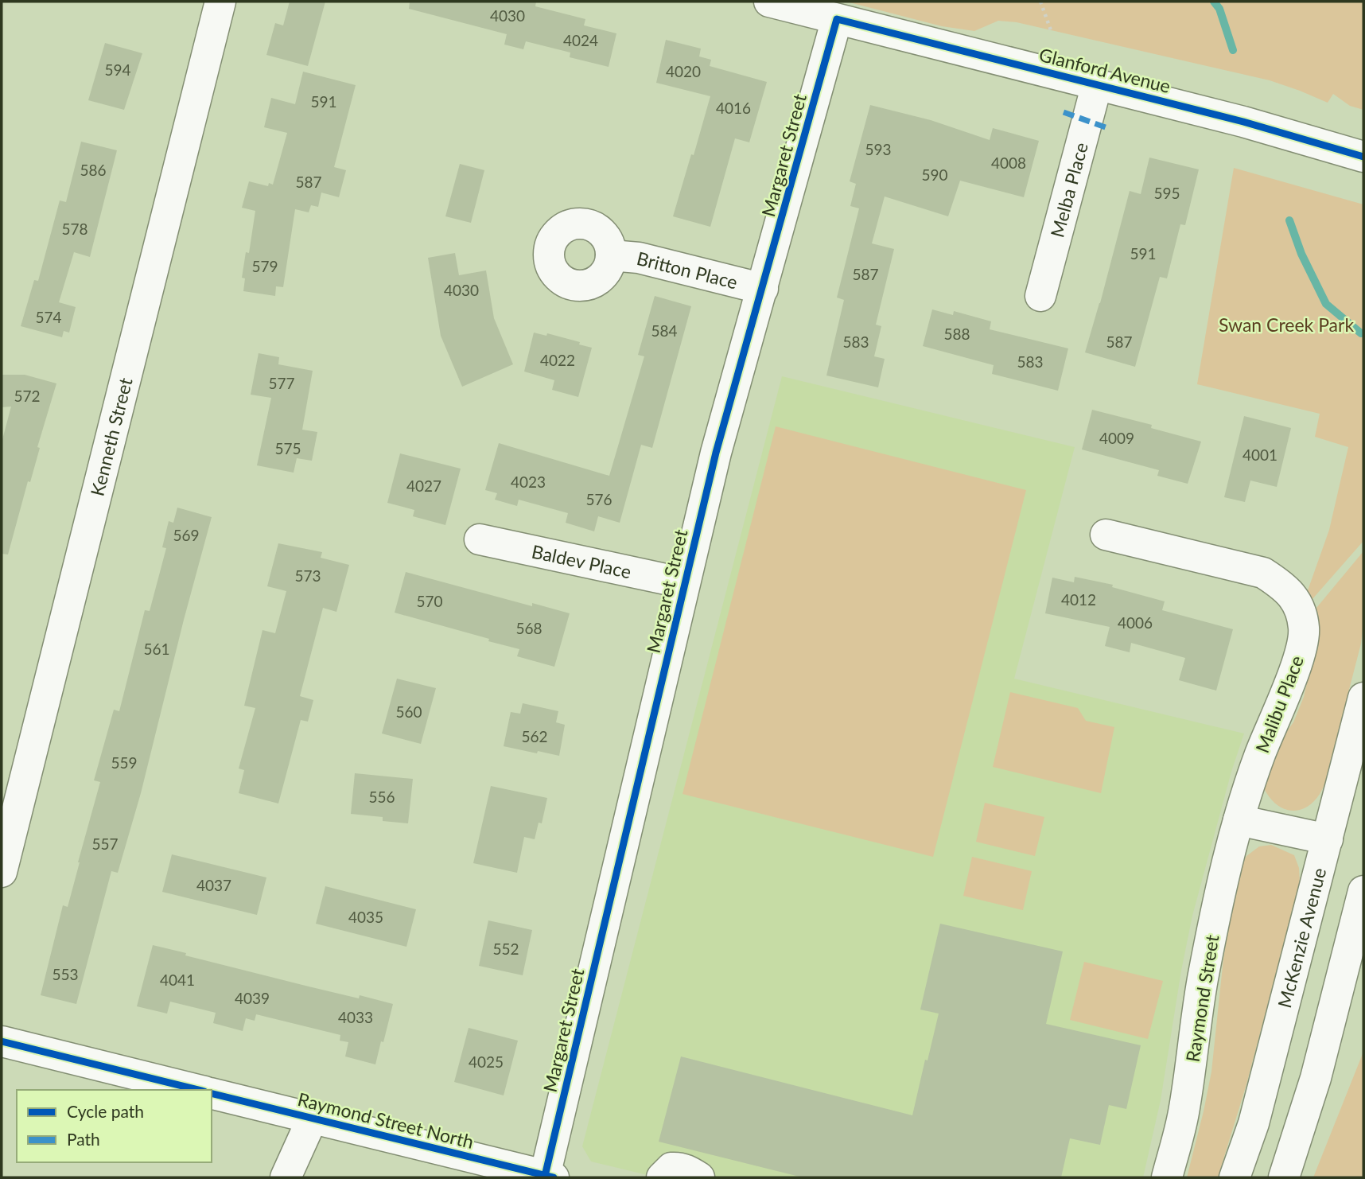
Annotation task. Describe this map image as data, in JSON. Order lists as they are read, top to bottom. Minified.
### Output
{"streets":{"street":["Glanford Avenue","Margaret Street","Melba Place","Britton Place","Kenneth Street","Baldev Place","Malibu Place","McKenzie Avenue","Raymond Street","Raymond Street North"]},"crossings":[["Glanford Avenue","Margaret Street"],["Glanford Avenue","Melba Place"],["Margaret Street","Britton Place"],["Margaret Street","Baldev Place"],["Margaret Street","Raymond Street North"],["Malibu Place","Raymond Street"]],"parks":["Swan Creek Park"],"house_numbers":["4030","4024","594","4020","591","4016","593","4008","586","590","587","595","578","591","579","587","4030","574","584","588","583","587","4022","583","577","572","4009","575","4001","4023","4027","576","569","573","4012","570","4006","568","561","560","562","559","556","557","4037","4035","552","553","4041","4039","4033","4025"],"legend":["Cycle path","Path"]}
